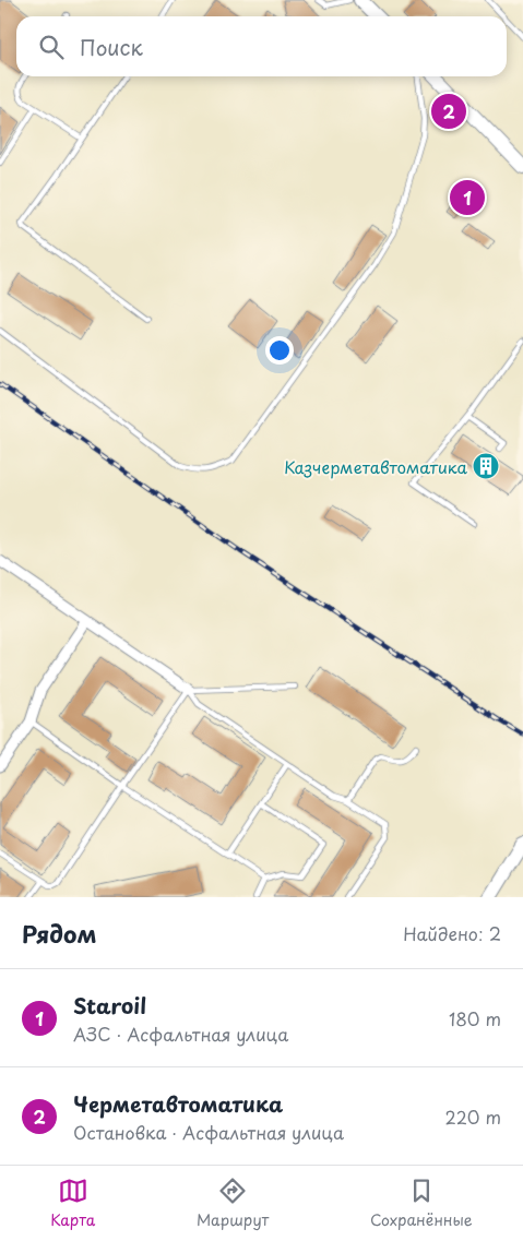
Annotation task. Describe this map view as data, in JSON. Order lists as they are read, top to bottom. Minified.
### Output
{"places":{"building":["Казчерметавтоматика"]},"page":{"search":"Поиск","pins":["2","1"],"heading":["Рядом","Найдено: 2"],"list":[{"mark":"1","name":"Staroil","note":"АЗС · Асфальтная улица","value":"180 m"},{"mark":"2","name":"Черметавтоматика","note":"Остановка · Асфальтная улица","value":"220 m"}],"nav":["Карта","Маршрут","Сохранённые"]}}
